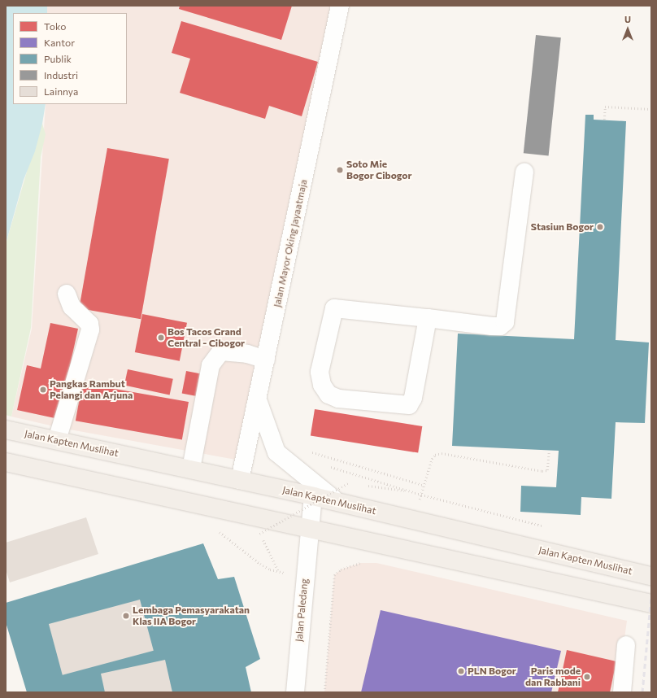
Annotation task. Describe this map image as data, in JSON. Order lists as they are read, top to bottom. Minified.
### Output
{"streets":{"main road":["Jalan Kapten Muslihat"],"street":["Jalan Mayor Oking Jayaatmaja","Jalan Paledang"]},"crossings":[["Jalan Mayor Oking Jayaatmaja","Jalan Kapten Muslihat"],["Jalan Kapten Muslihat","Jalan Paledang"]],"places":["Soto Mie Bogor Cibogor","Stasiun Bogor","Bos Tacos Grand Central - Cibogor","Pangkas Rambut Pelangi dan Arjuna","Lembaga Pemasyarakatan Klas IIA Bogor","PLN Bogor","Paris mode dan Rabbani"],"legend":["Toko","Kantor","Publik","Industri","Lainnya"],"north":"top"}
